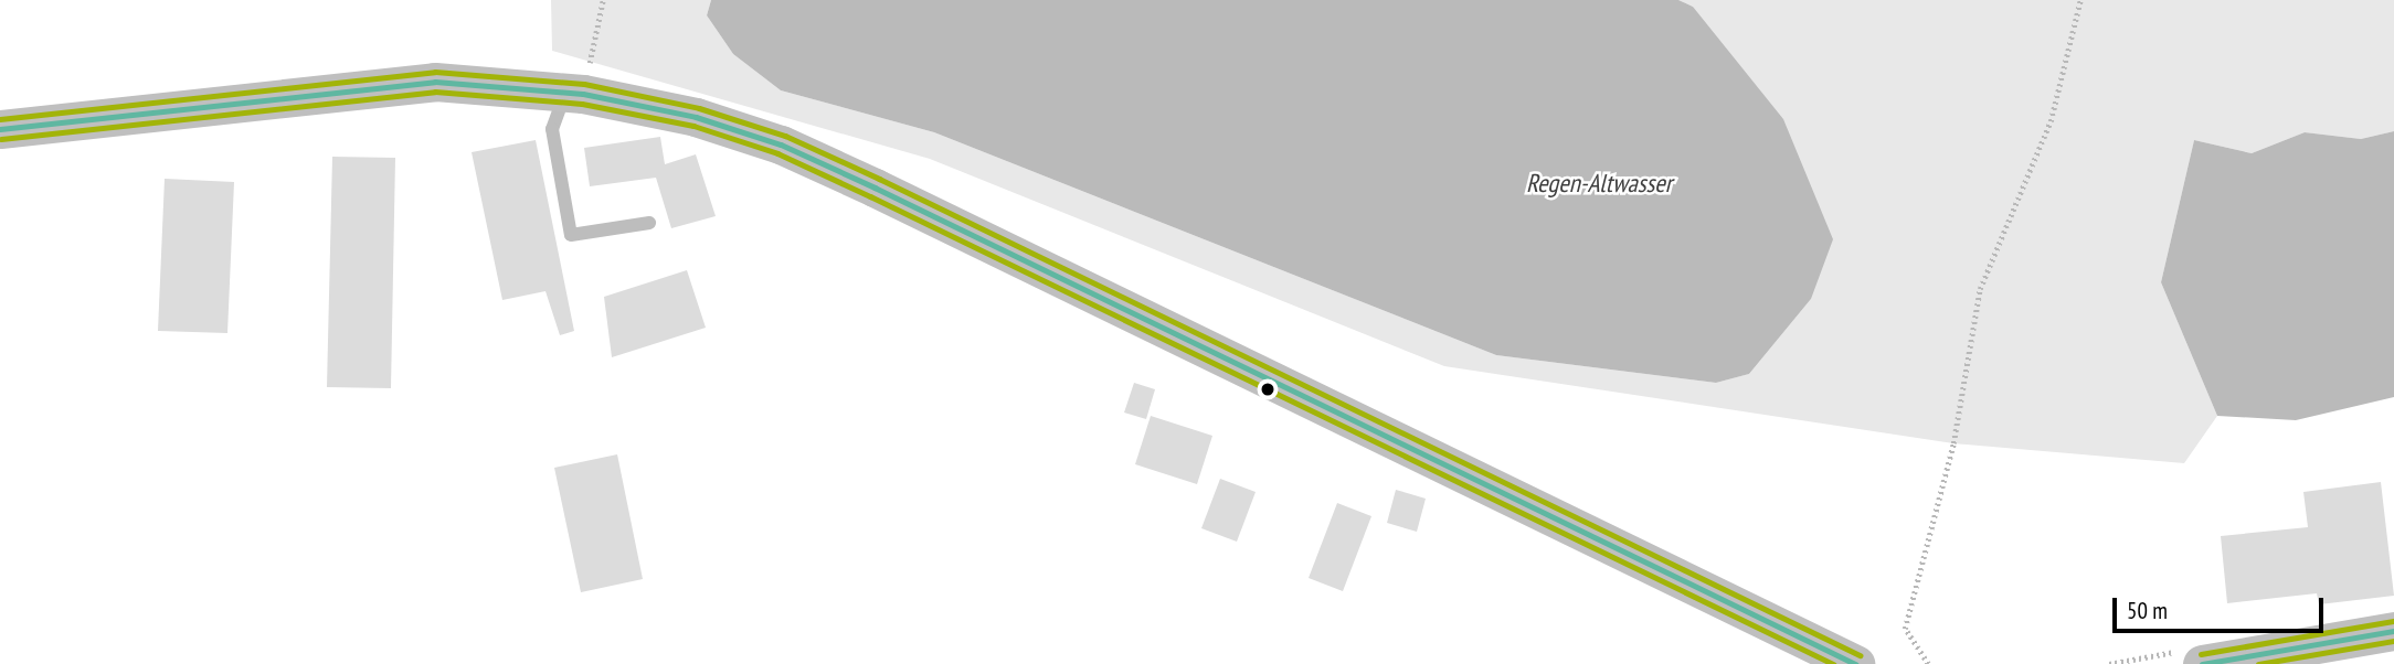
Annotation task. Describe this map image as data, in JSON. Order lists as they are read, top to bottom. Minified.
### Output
{"water":["Regen-Altwasser"],"scale_bar":"50 m"}
